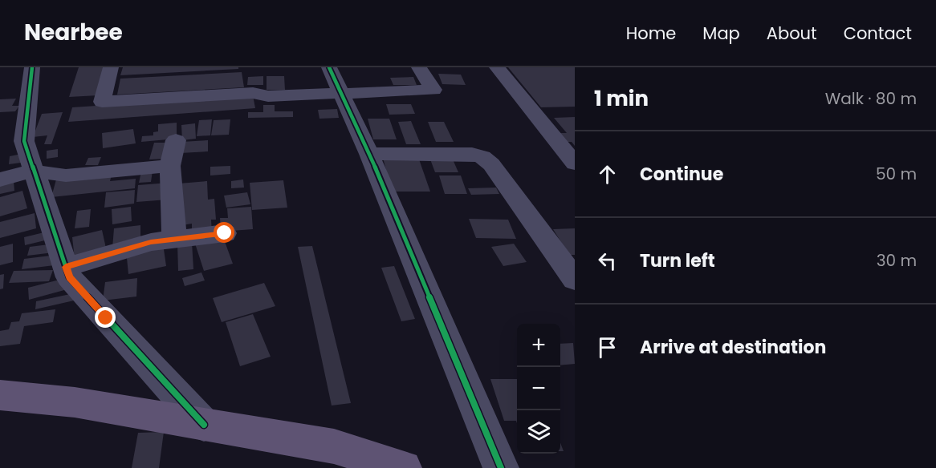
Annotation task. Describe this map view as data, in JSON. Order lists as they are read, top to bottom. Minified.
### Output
{"page":{"header":"Nearbee","nav":["Home","Map","About","Contact"],"heading":["1 min","Walk · 80 m"],"list":[["Continue","50 m"],["Turn left","30 m"],"Arrive at destination"],"map_buttons":["+","−"]}}
